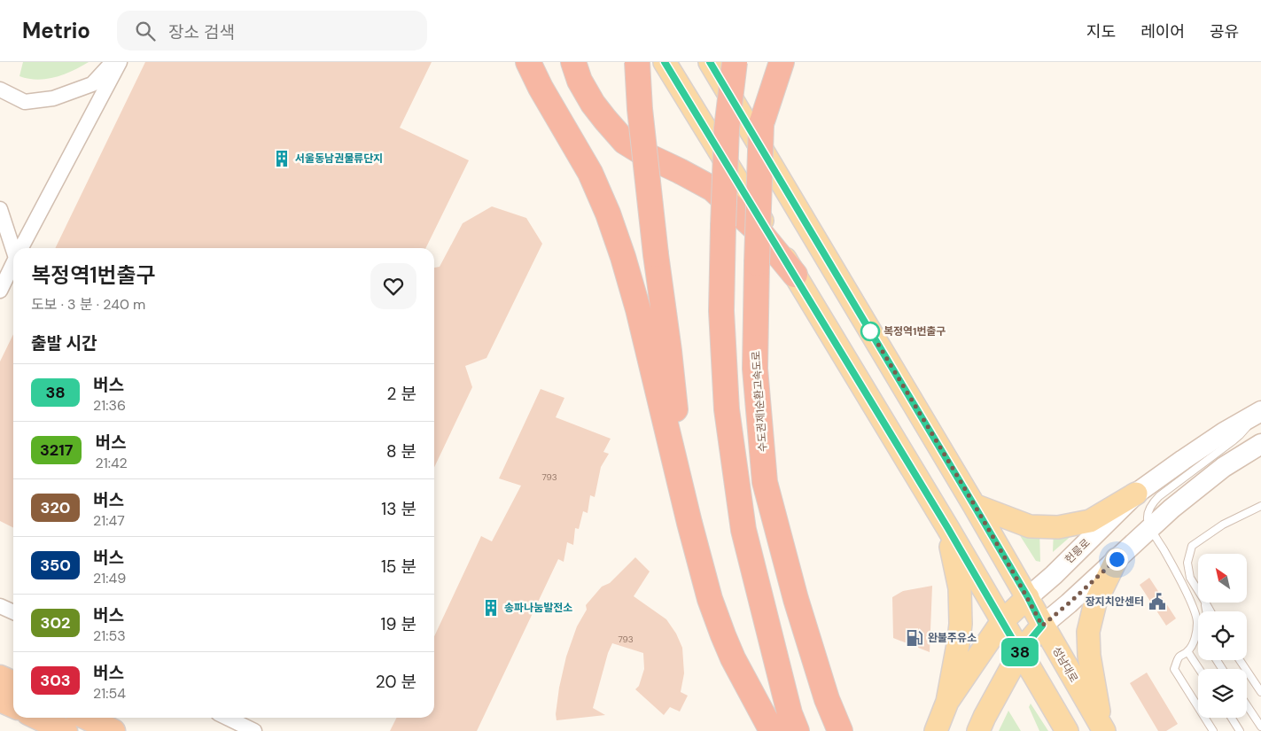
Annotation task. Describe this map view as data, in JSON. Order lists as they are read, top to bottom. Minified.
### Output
{"streets":{"highway":["수도권제1순환고속도로"],"main road":["헌릉로","성남대로"]},"crossings":[["헌릉로","성남대로"]],"places":{"building":["서울동남권물류단지","송파나눔발전소"],"other":["복정역1번출구"],"public building":["장지치안센터"],"fuel station":["완불주유소"]},"lines":["bus line 38"],"house_numbers":["793","793"],"north":"top left","page":{"header":"Metrio","search":"장소 검색","nav":["지도","레이어","공유"],"on_map":"38","heading":[["복정역1번출구","도보 · 3 분 · 240 m"],"출발 시간"],"list":[{"mark":"38","name":"버스","note":"21:36","value":"2 분"},{"mark":"3217","name":"버스","note":"21:42","value":"8 분"},{"mark":"320","name":"버스","note":"21:47","value":"13 분"},{"mark":"350","name":"버스","note":"21:49","value":"15 분"},{"mark":"302","name":"버스","note":"21:53","value":"19 분"},{"mark":"303","name":"버스","note":"21:54","value":"20 분"}]}}
